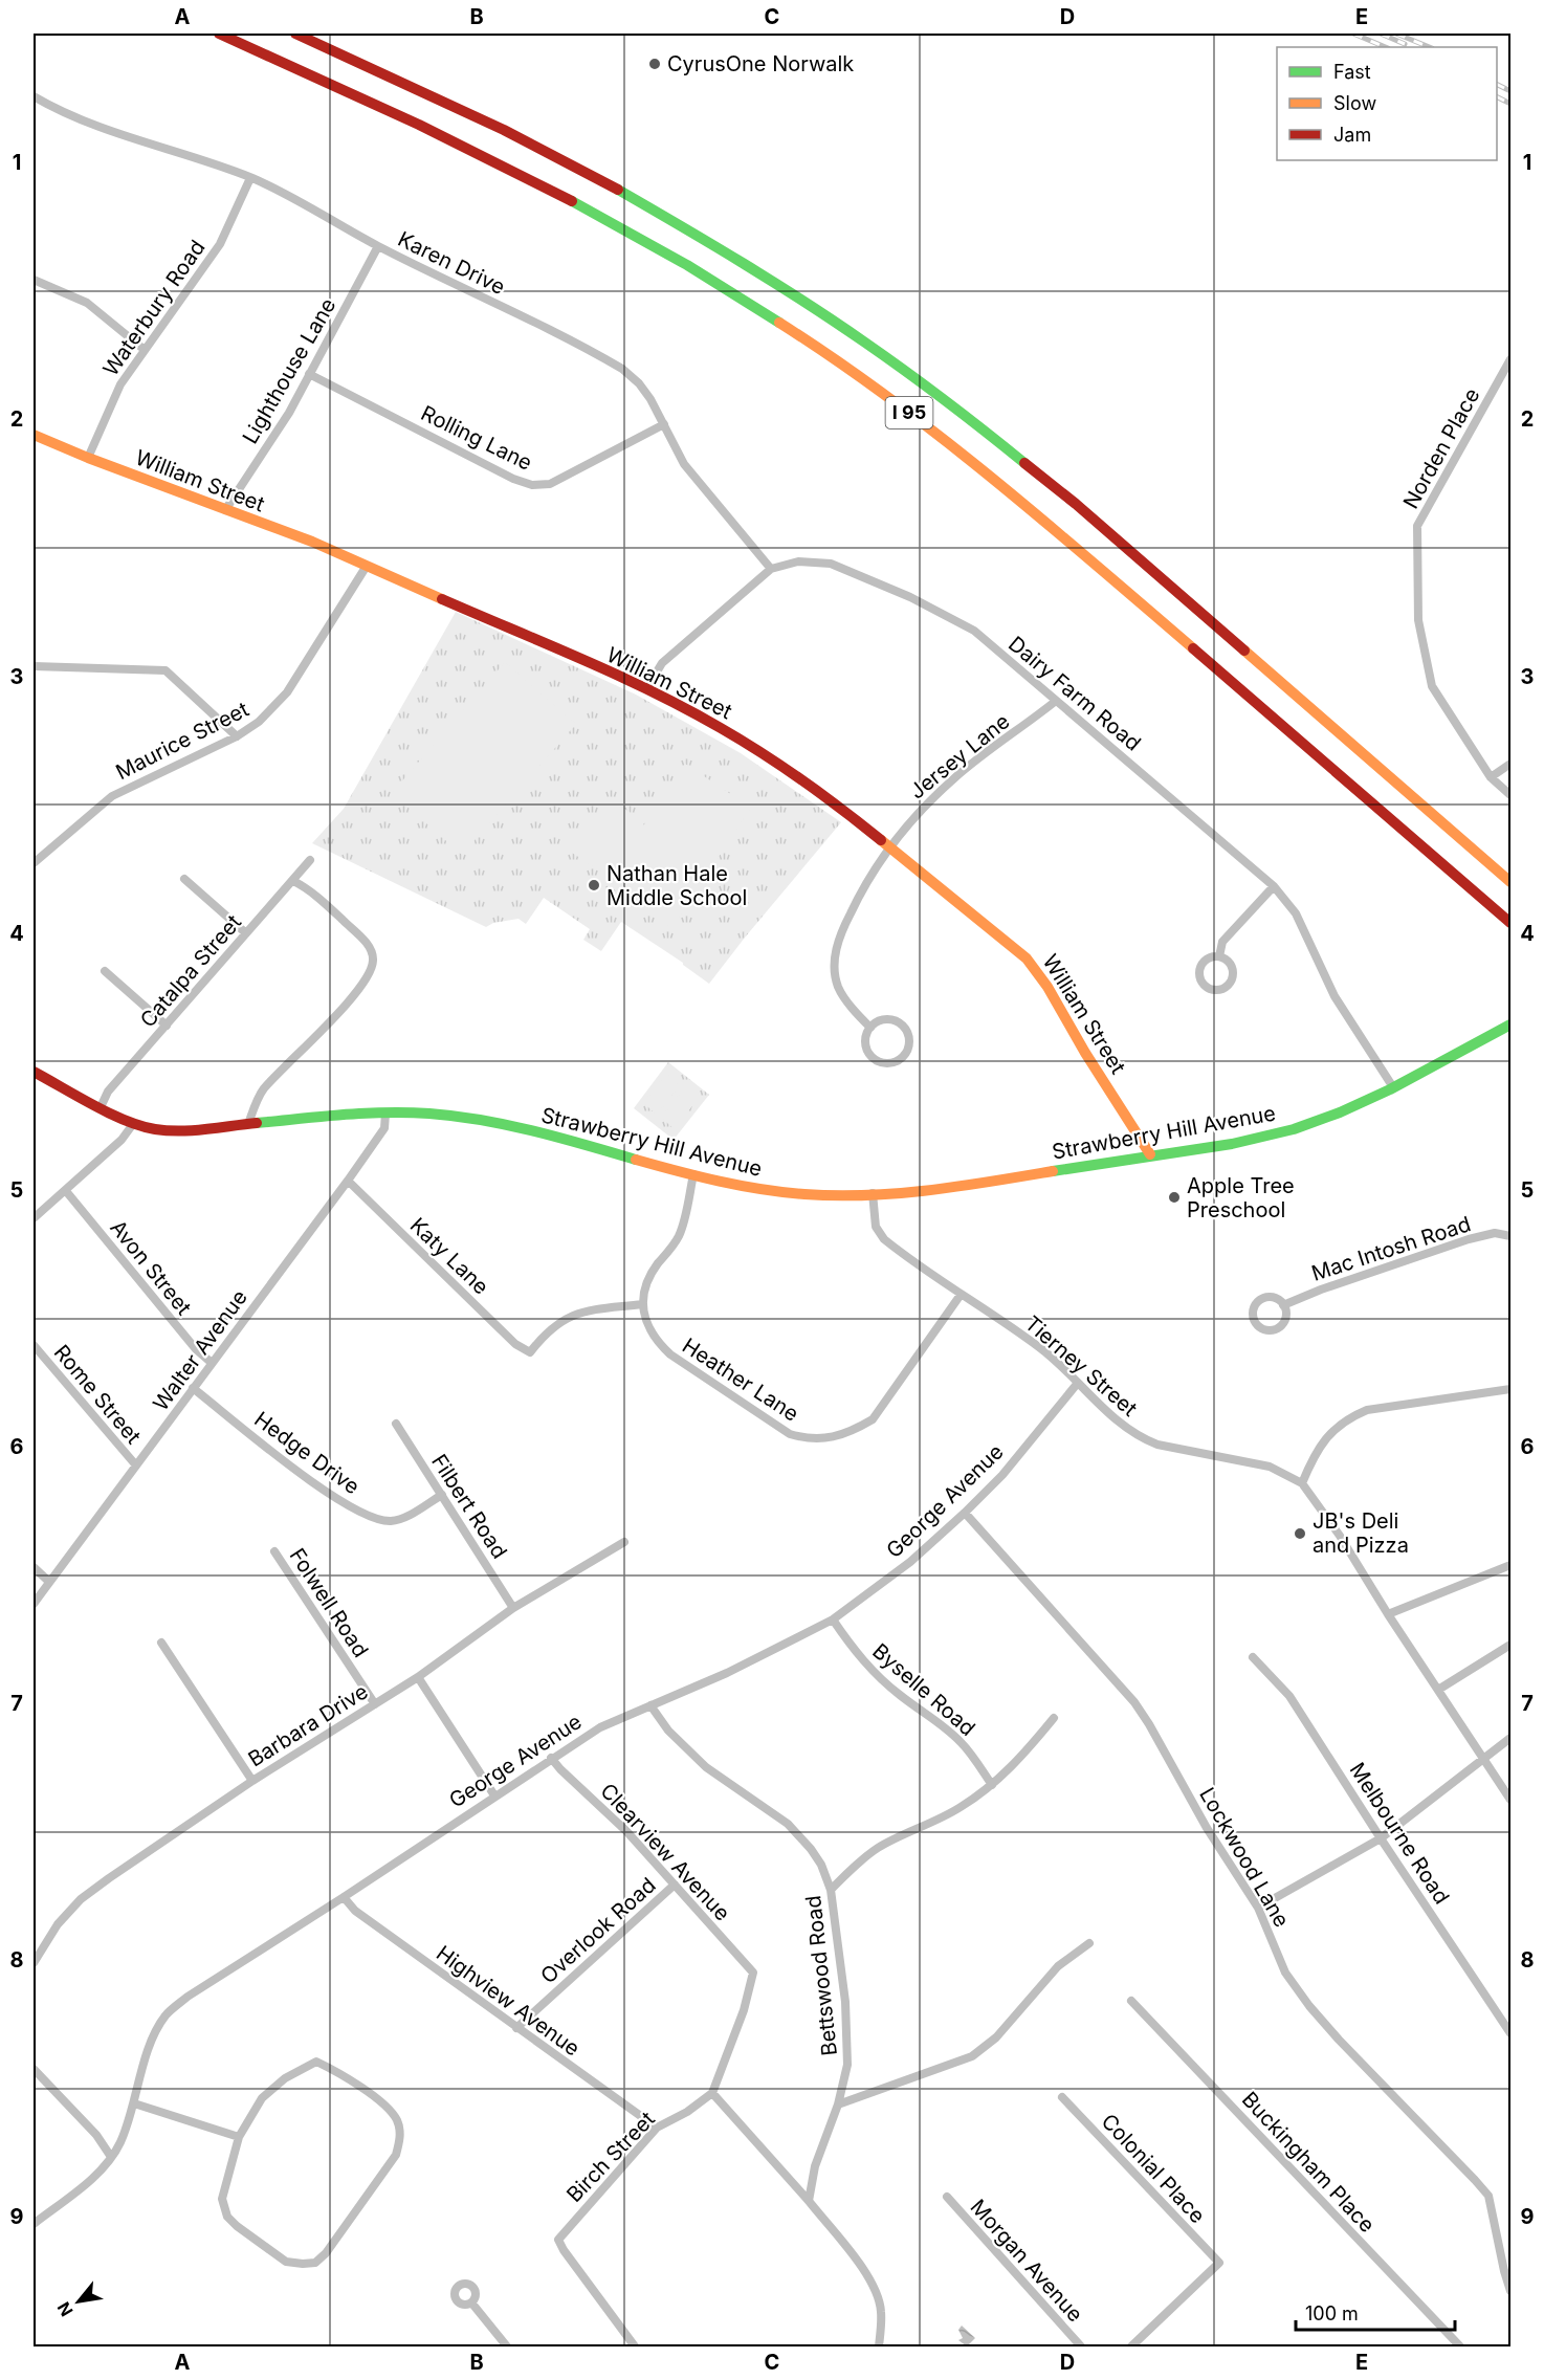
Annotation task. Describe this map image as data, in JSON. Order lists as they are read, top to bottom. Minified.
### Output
{"streets":{"main road":["I 95","William Street","Strawberry Hill Avenue"],"street":["Karen Drive","Waterbury Road","Lighthouse Lane","Rolling Lane","Norden Place","Dairy Farm Road","Maurice Street","Jersey Lane","Catalpa Street","Mac Intosh Road","Katy Lane","Avon Street","Walter Avenue","Tierney Street","Heather Lane","Rome Street","Hedge Drive","George Avenue","Filbert Road","Folwell Road","Byselle Road","Barbara Drive","Melbourne Road","Clearview Avenue","Lockwood Lane","Overlook Road","Bettswood Road","Highview Avenue","Birch Street","Buckingham Place","Colonial Place","Morgan Avenue"]},"crossings":[["Karen Drive","Waterbury Road"],["Karen Drive","Lighthouse Lane"],["Karen Drive","Rolling Lane"],["Karen Drive","Dairy Farm Road"],["Waterbury Road","William Street"],["Lighthouse Lane","Rolling Lane"],["Lighthouse Lane","William Street"],["William Street","Dairy Farm Road"],["William Street","Maurice Street"],["William Street","Jersey Lane"],["William Street","Strawberry Hill Avenue"],["Dairy Farm Road","Jersey Lane"],["Dairy Farm Road","Strawberry Hill Avenue"],["Catalpa Street","Strawberry Hill Avenue"],["Strawberry Hill Avenue","Walter Avenue"],["Strawberry Hill Avenue","Tierney Street"],["Katy Lane","Walter Avenue"],["Katy Lane","Heather Lane"],["Avon Street","Walter Avenue"],["Walter Avenue","Rome Street"],["Walter Avenue","Hedge Drive"],["Tierney Street","Heather Lane"],["Tierney Street","George Avenue"],["Hedge Drive","Filbert Road"],["George Avenue","Byselle Road"],["George Avenue","Clearview Avenue"],["George Avenue","Lockwood Lane"],["George Avenue","Bettswood Road"],["George Avenue","Highview Avenue"],["Filbert Road","Barbara Drive"],["Folwell Road","Barbara Drive"],["Clearview Avenue","Overlook Road"],["Clearview Avenue","Birch Street"],["Overlook Road","Highview Avenue"],["Highview Avenue","Birch Street"]],"places":["CyrusOne Norwalk","Nathan Hale Middle School","Apple Tree Preschool","JB's Deli and Pizza"],"legend":["Fast","Slow","Jam"],"scale_bar":"100 m","north":"bottom left","grid":{"columns":["A","B","C","D","E"],"rows":["1","2","3","4","5","6","7","8","9"]}}
